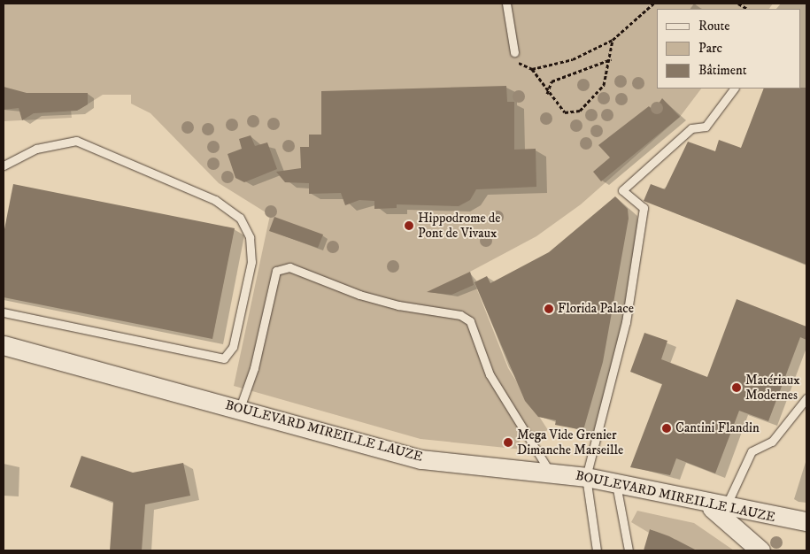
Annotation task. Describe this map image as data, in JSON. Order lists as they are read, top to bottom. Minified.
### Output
{"streets":{"street":["BOULEVARD MIREILLE LAUZE"]},"places":["Hippodrome de Pont de Vivaux","Florida Palace","Matériaux Modernes","Cantini Flandin","Mega Vide Grenier Dimanche Marseille"],"legend":["Route","Parc","Bâtiment"]}
